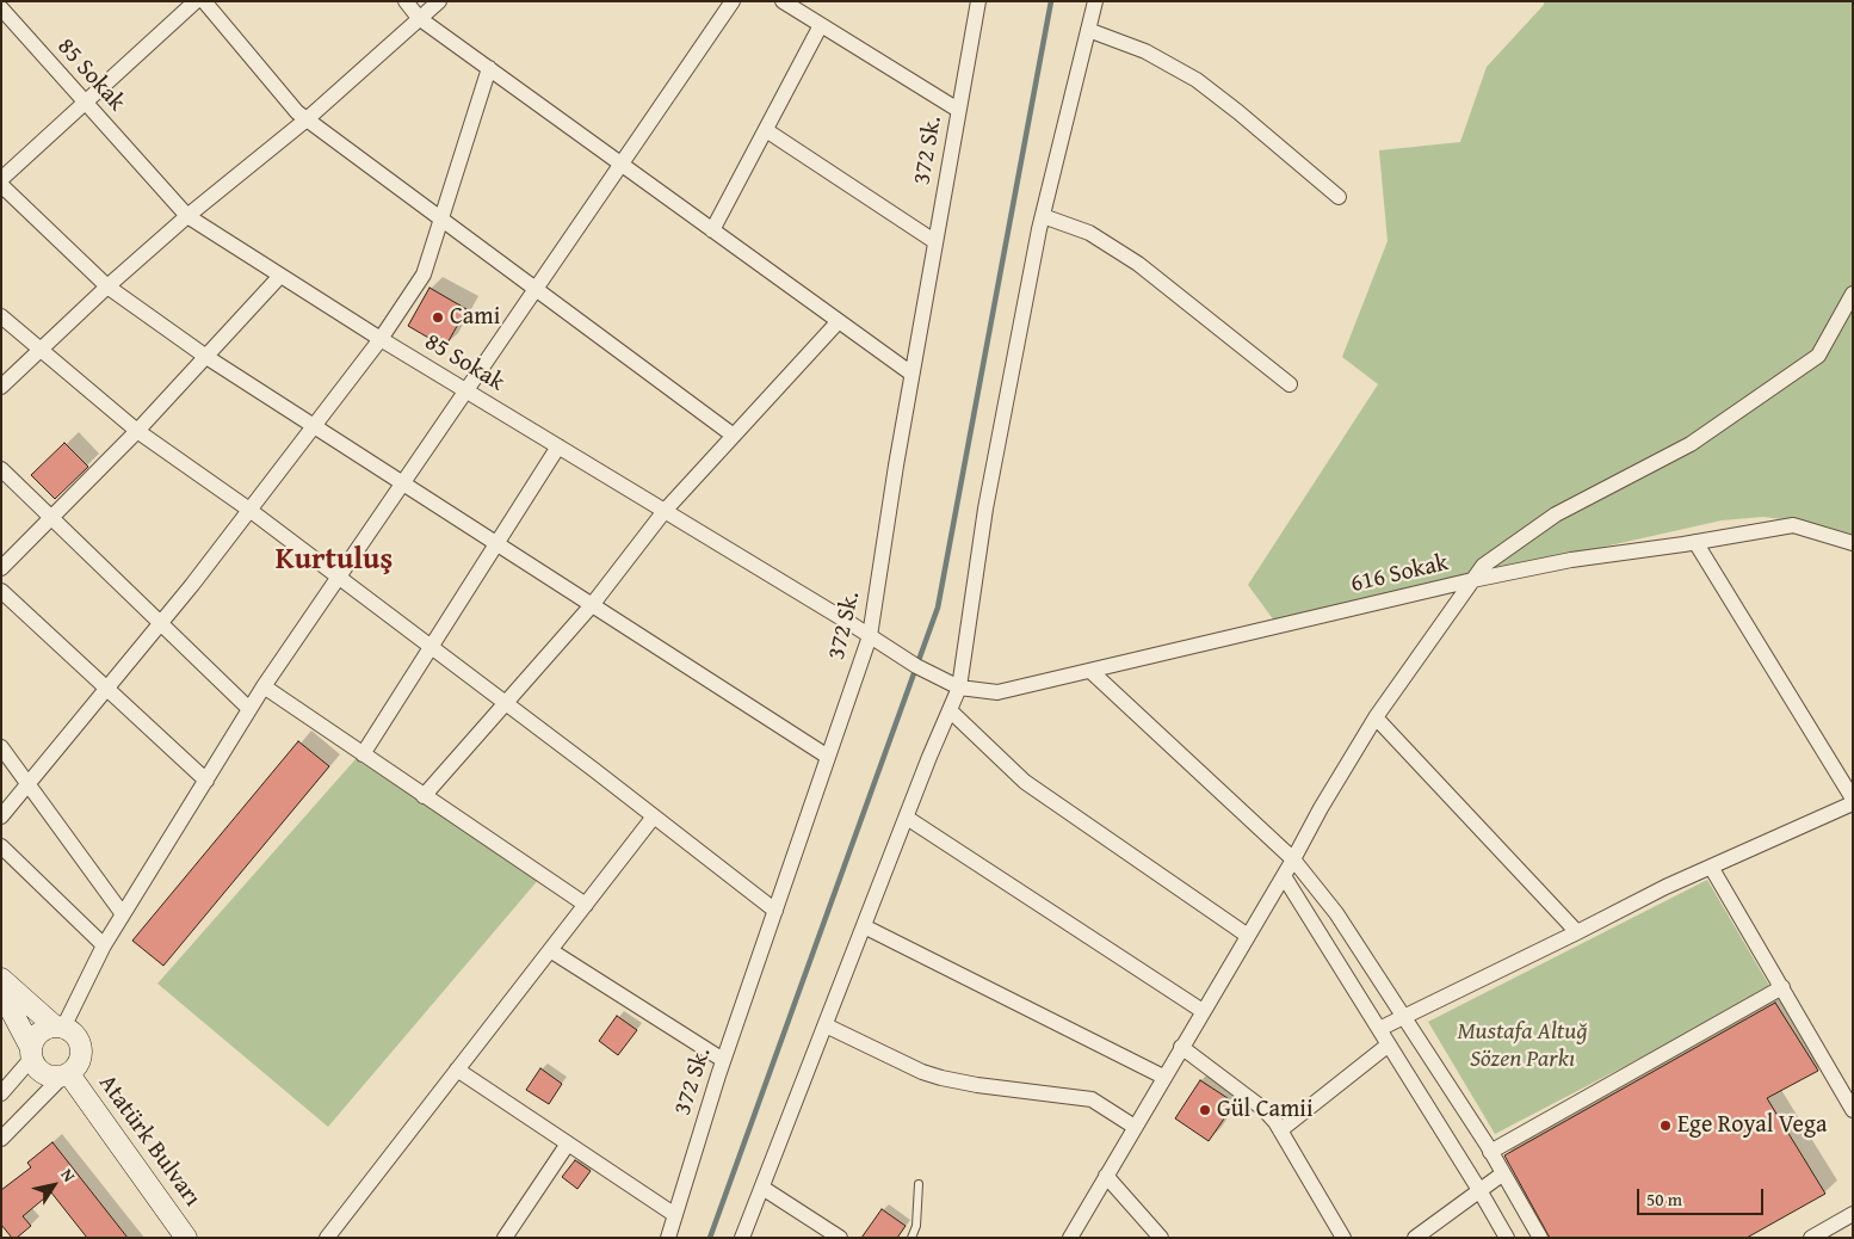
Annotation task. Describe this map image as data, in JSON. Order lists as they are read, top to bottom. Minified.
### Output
{"streets":{"main road":["Atatürk Bulvarı"],"street":["85 Sokak","372 Sk.","616 Sokak"]},"crossings":[["85 Sokak","372 Sk."],["85 Sokak","616 Sokak"]],"districts":["Kurtuluş"],"parks":["Mustafa Altuğ Sözen Parkı"],"places":["Cami","Gül Camii","Ege Royal Vega"],"scale_bar":"50 m","north":"top right"}
